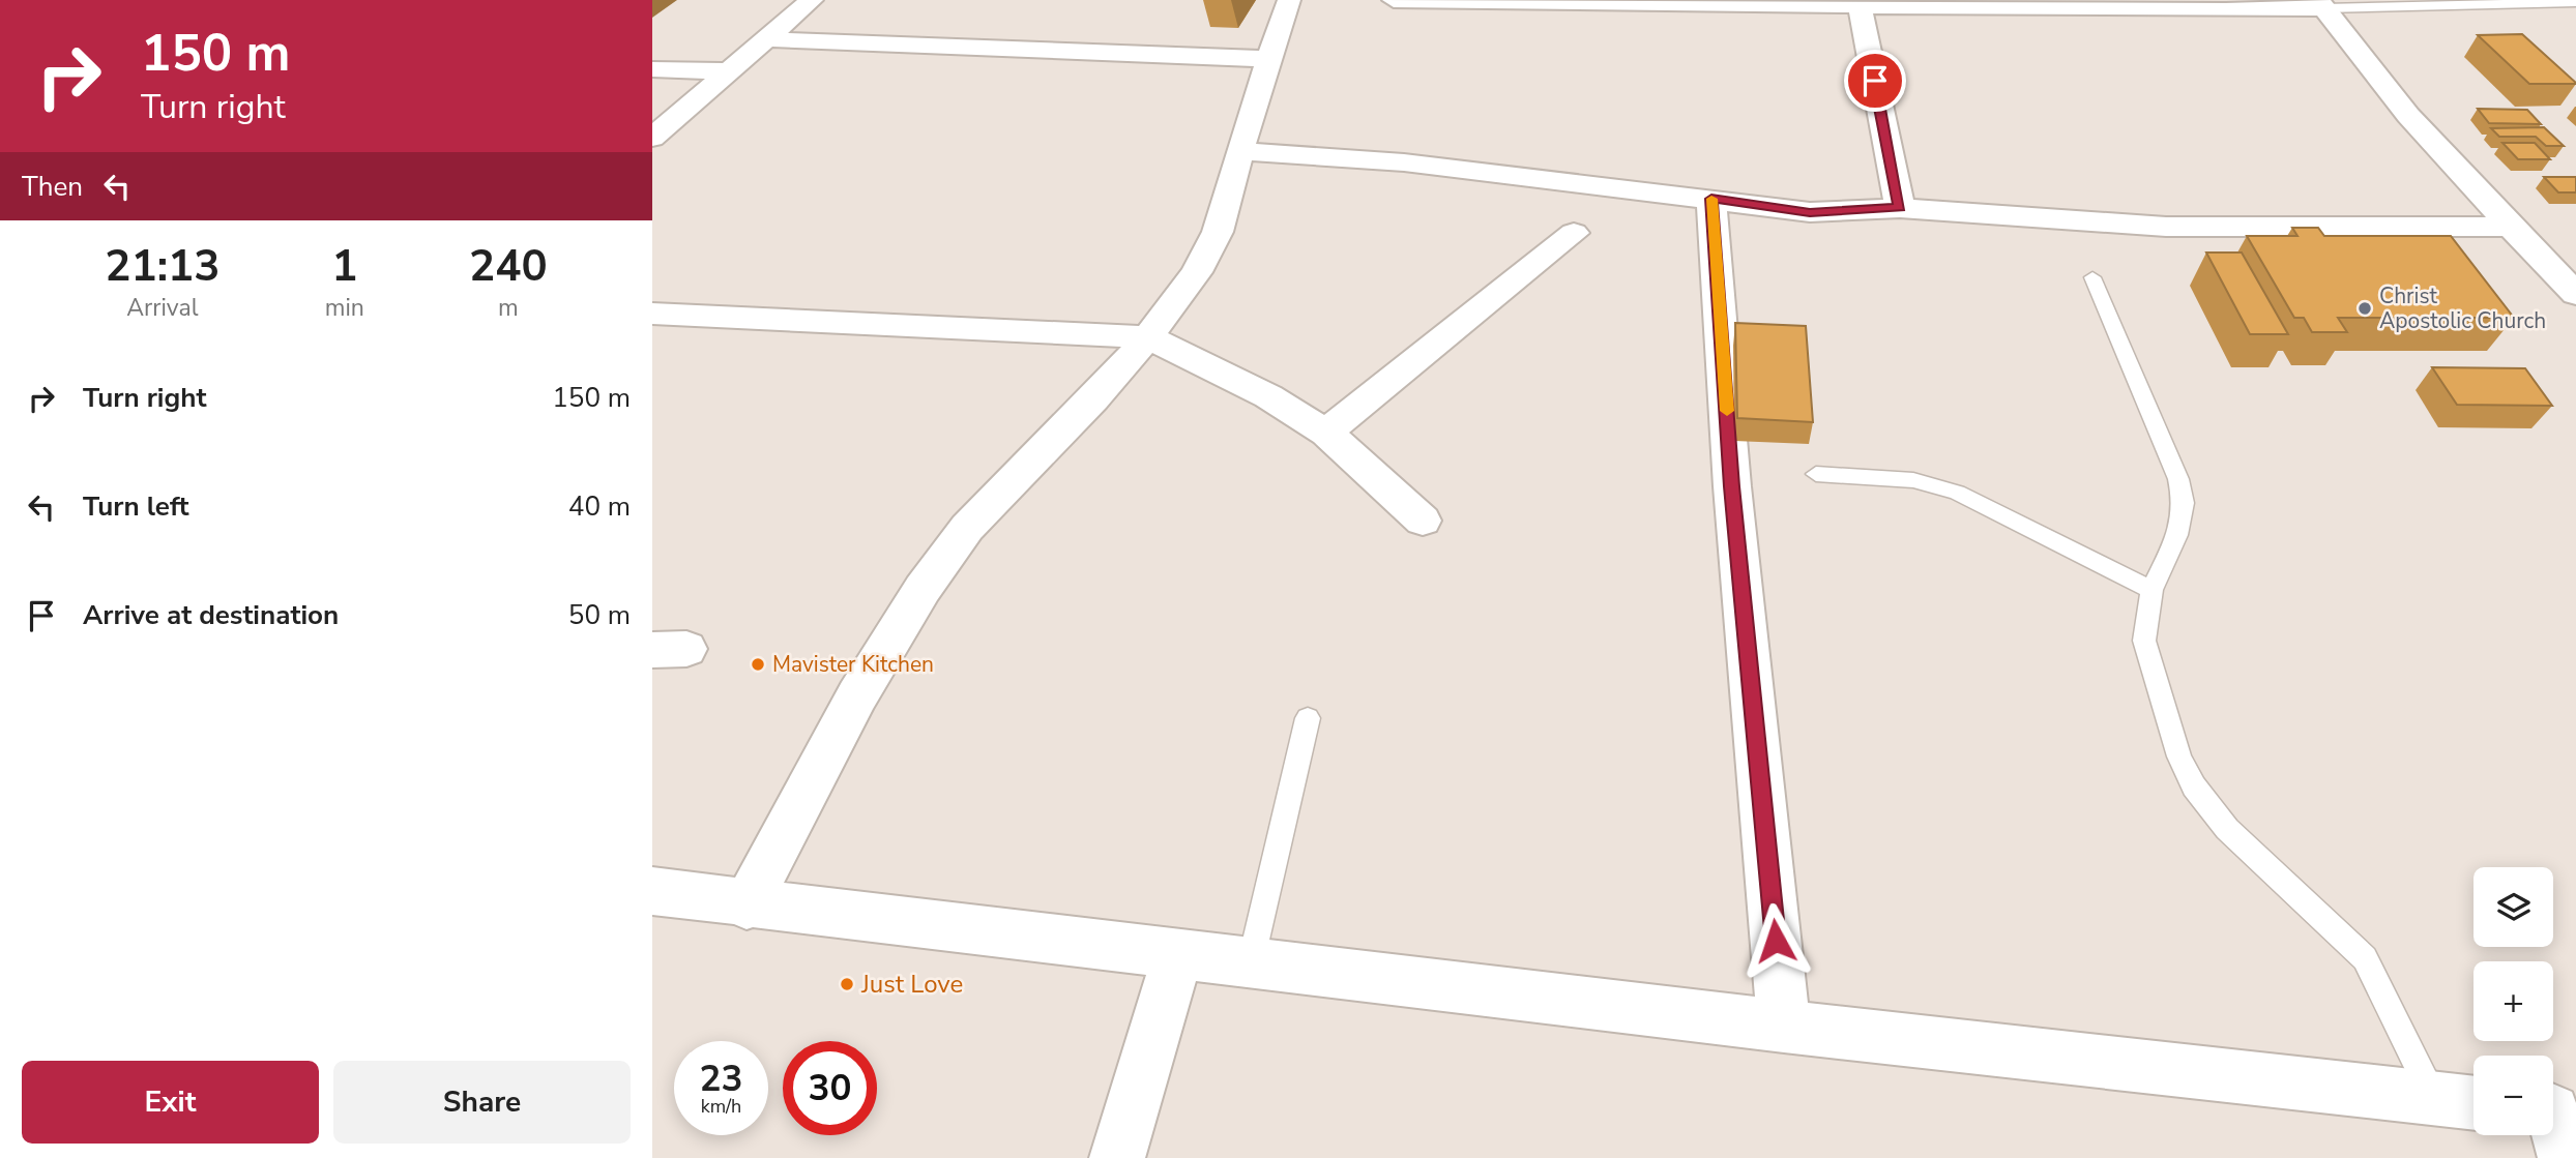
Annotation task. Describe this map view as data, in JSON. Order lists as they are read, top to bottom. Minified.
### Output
{"places":["Christ Apostolic Church","Mavister Kitchen","Just Love"],"page":{"turn":["150 m","Turn right"],"then":"Then","eta":["21:13","Arrival","1","min","240","m"],"list":[{"name":"Turn right","value":"150 m"},{"name":"Turn left","value":"40 m"},{"name":"Arrive at destination","value":"50 m"}],"map_buttons":["+","−"],"speed":"23 km/h","limit":"30","buttons":["Exit","Share"]}}
